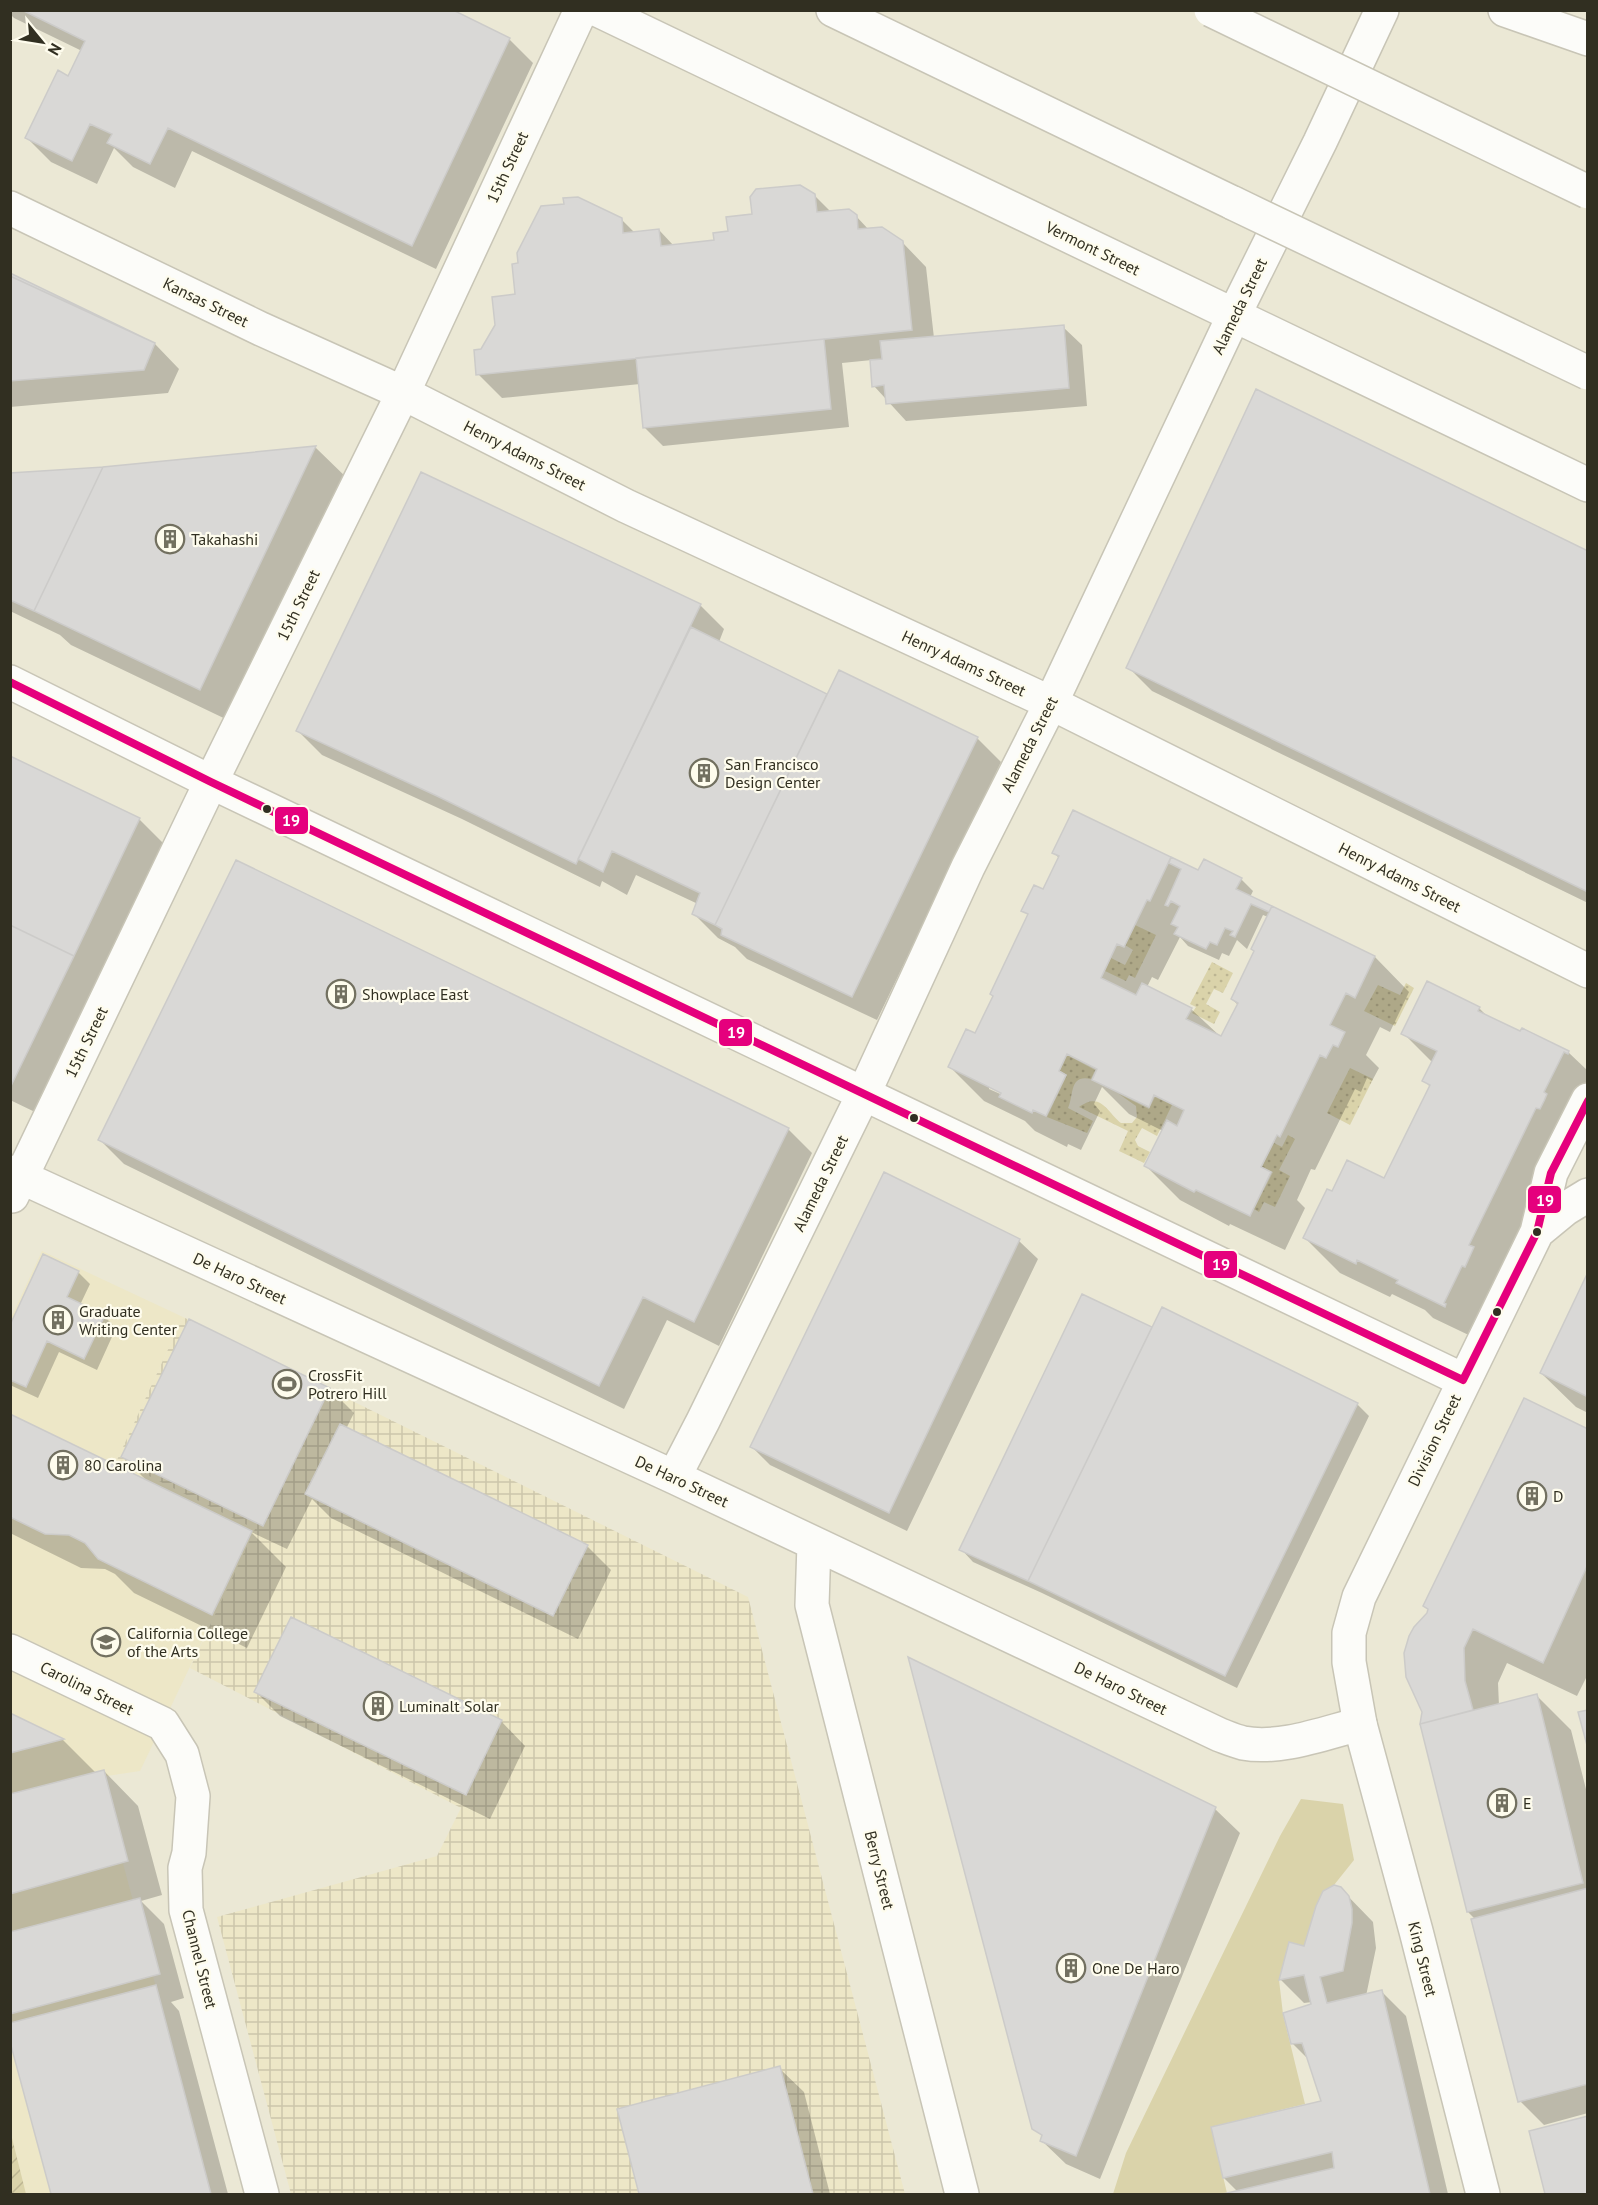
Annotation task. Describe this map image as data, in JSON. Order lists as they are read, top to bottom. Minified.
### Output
{"streets":{"main road":["15th Street","Vermont Street","Kansas Street","Alameda Street","Henry Adams Street","De Haro Street","Division Street","Carolina Street","Berry Street","Channel Street","King Street"]},"crossings":[["15th Street","Kansas Street"],["15th Street","Henry Adams Street"],["15th Street","De Haro Street"],["Vermont Street","Alameda Street"],["Kansas Street","Henry Adams Street"],["Alameda Street","Henry Adams Street"],["Alameda Street","De Haro Street"],["De Haro Street","Division Street"],["De Haro Street","Berry Street"],["De Haro Street","King Street"],["Division Street","King Street"],["Carolina Street","Channel Street"]],"places":{"building":["Takahashi","San Francisco Design Center","Showplace East","Graduate Writing Center","80 Carolina","D","Luminalt Solar","E","One De Haro"],"sports":["CrossFit Potrero Hill"],"school or university":["California College of the Arts"]},"lines":["transit line 19"],"north":"bottom right"}
